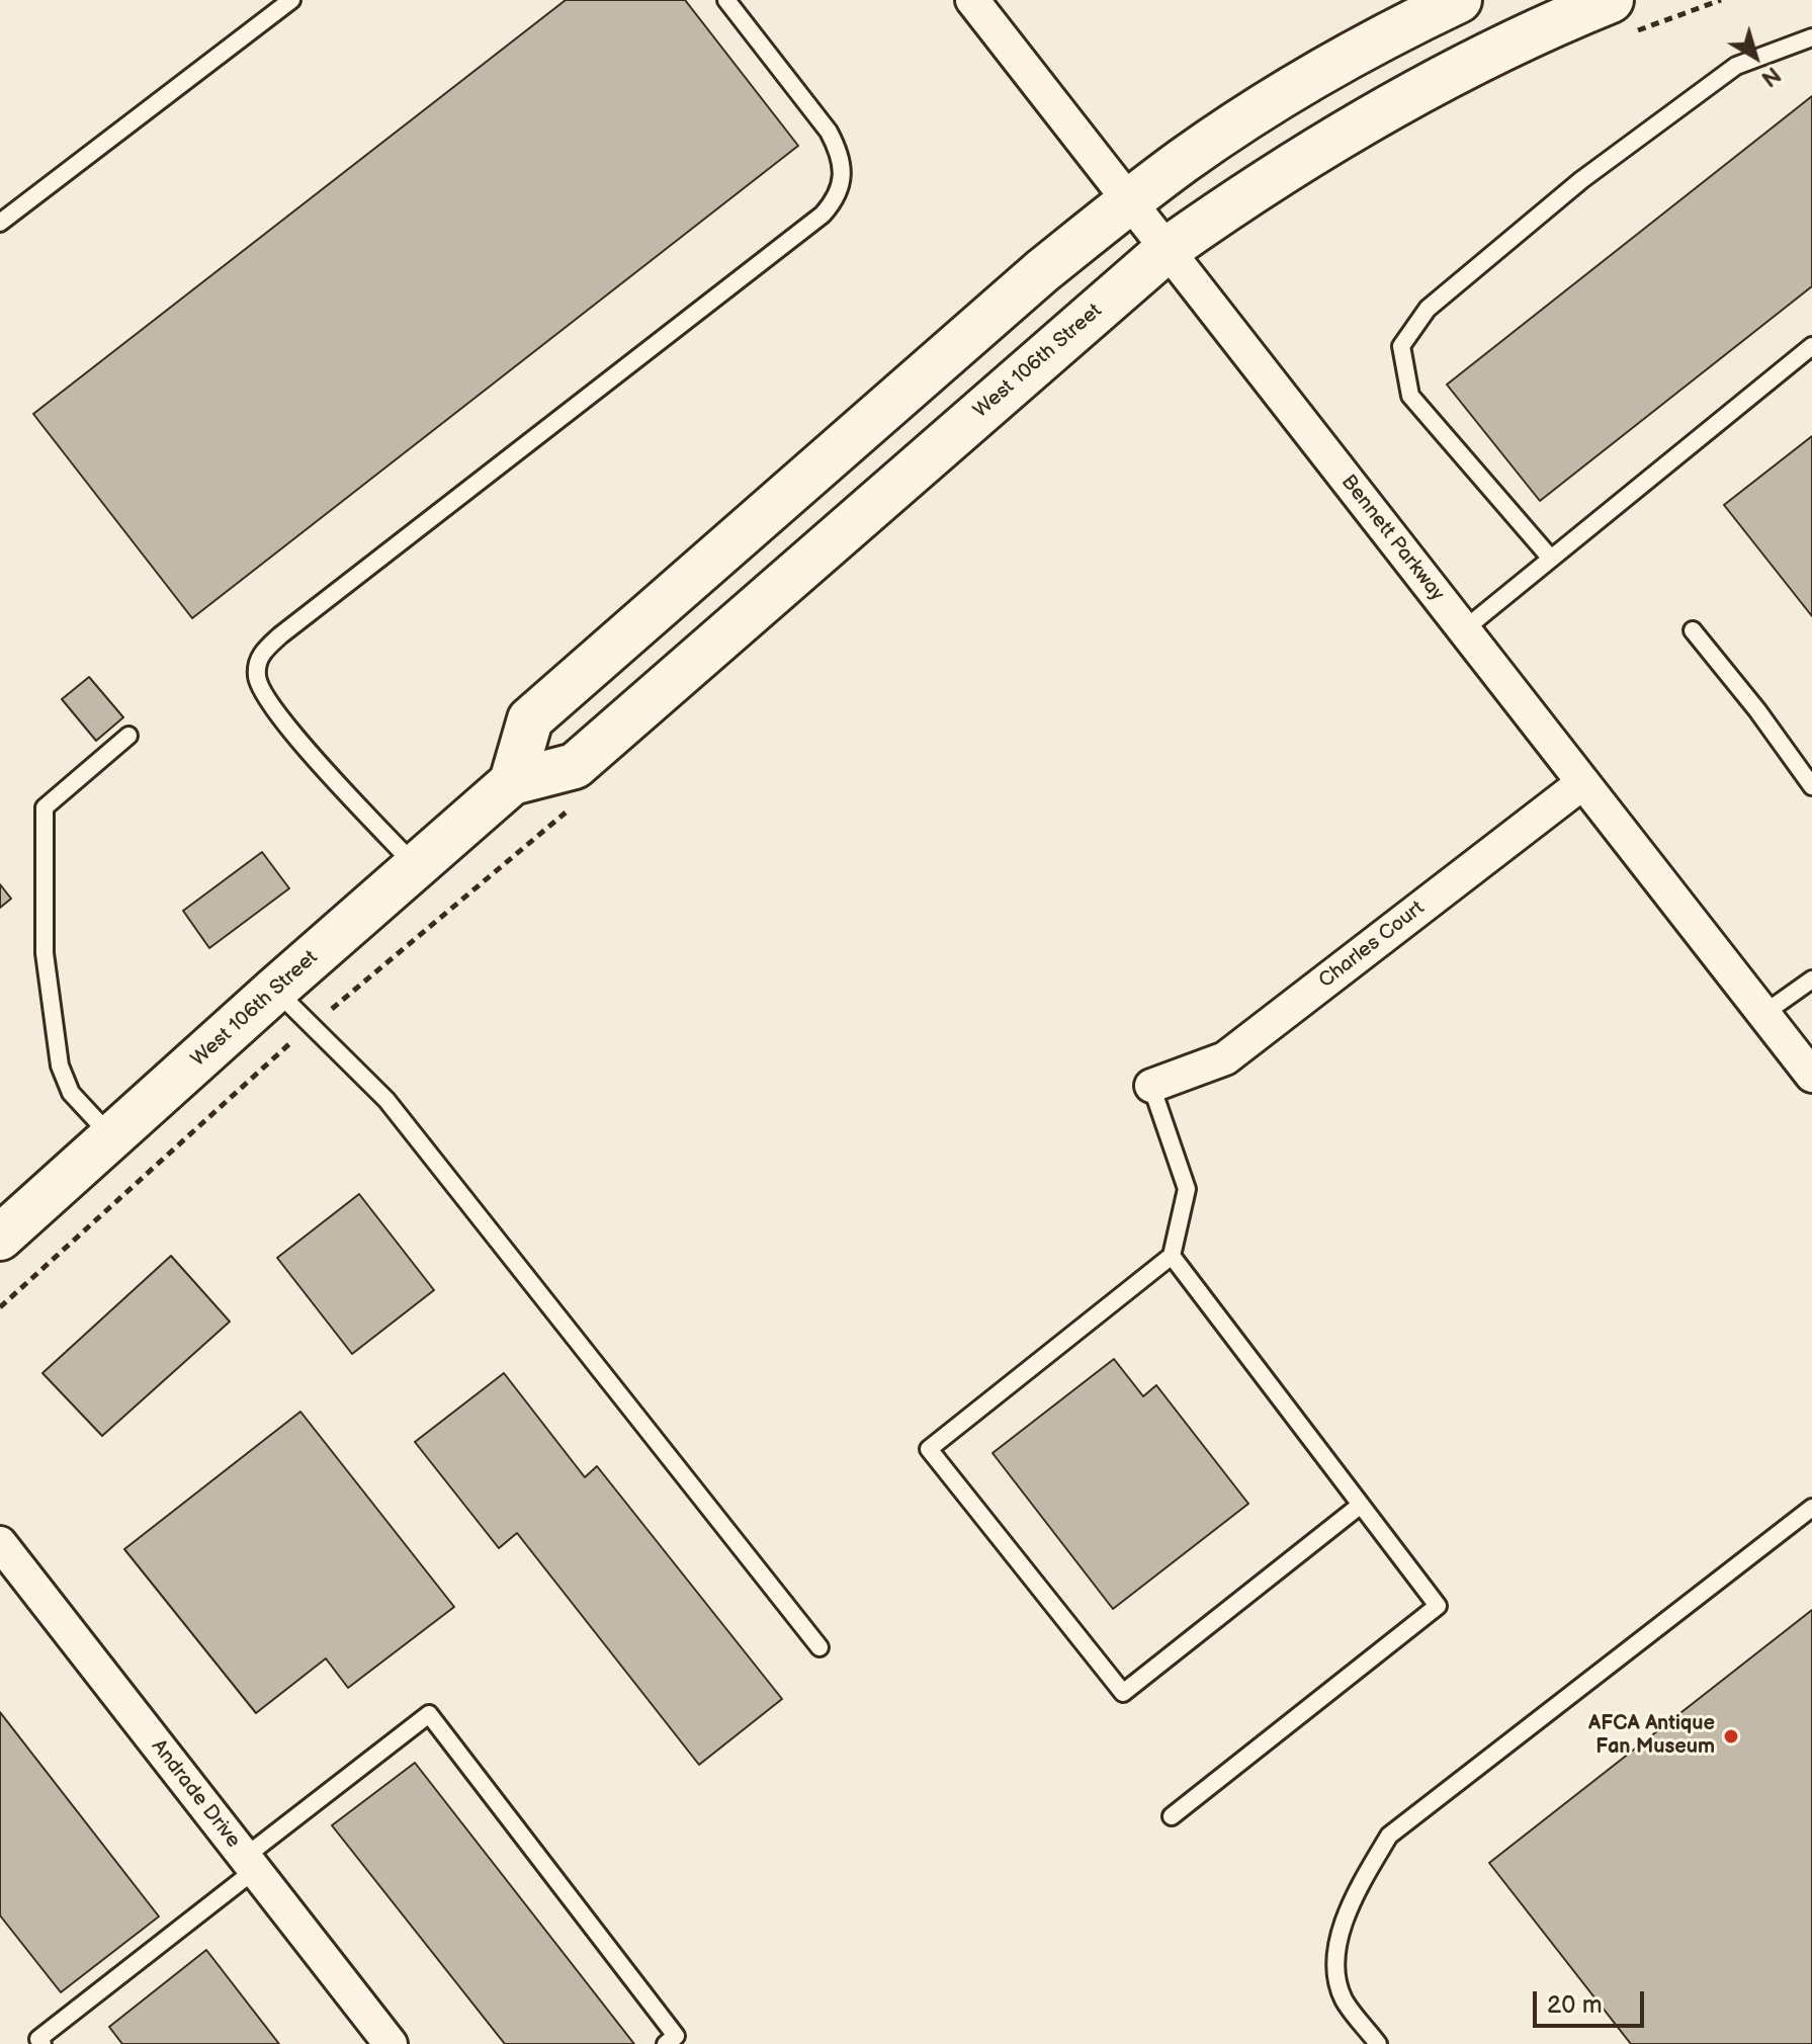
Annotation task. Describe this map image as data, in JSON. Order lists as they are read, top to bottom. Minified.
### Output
{"streets":{"street":["West 106th Street","Bennett Parkway","Charles Court","Andrade Drive"]},"crossings":[["West 106th Street","Bennett Parkway"],["Bennett Parkway","Charles Court"]],"places":["AFCA Antique Fan Museum"],"scale_bar":"20 m","north":"bottom right"}
